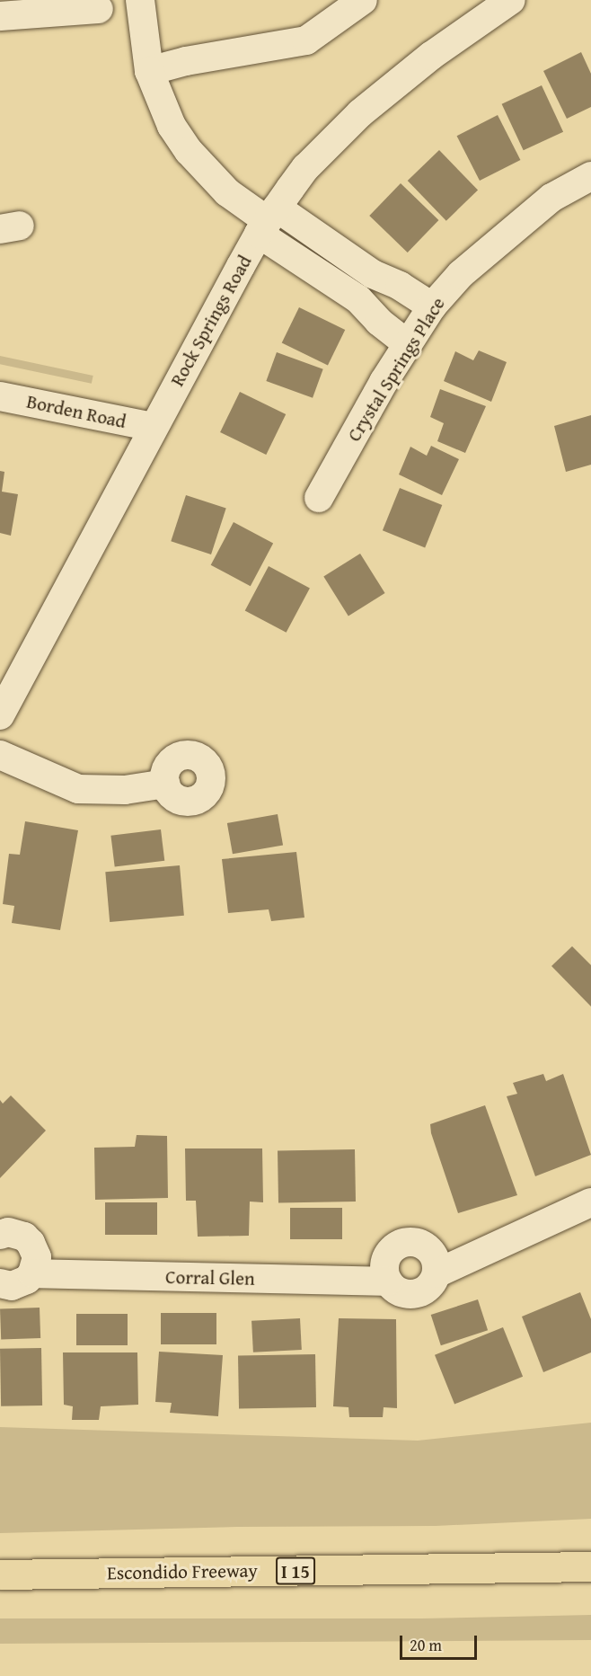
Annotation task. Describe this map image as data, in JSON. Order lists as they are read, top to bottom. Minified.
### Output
{"streets":{"highway":["I 15","Escondido Freeway"],"street":["Rock Springs Road","Crystal Springs Place","Borden Road","Corral Glen"]},"crossings":[["Rock Springs Road","Borden Road"]],"scale_bar":"20 m"}
